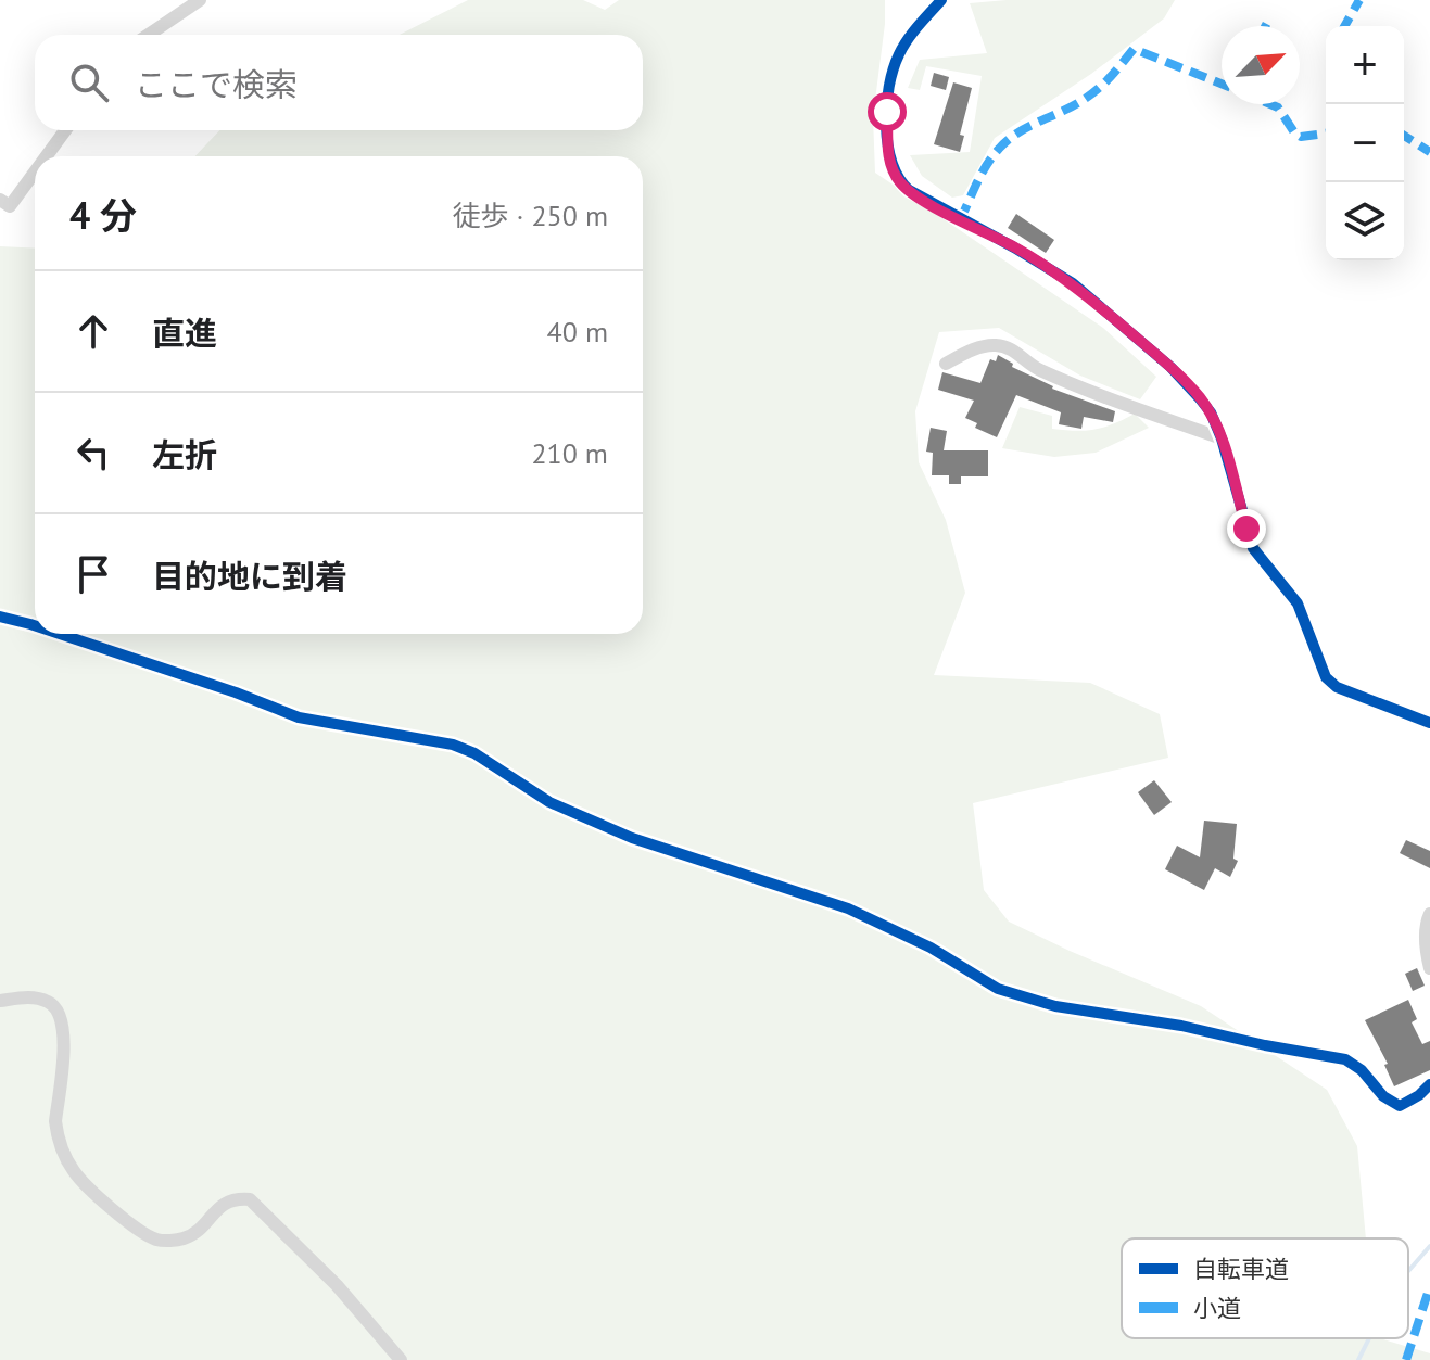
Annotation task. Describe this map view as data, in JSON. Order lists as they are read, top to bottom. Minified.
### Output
{"legend":["自転車道","小道"],"north":"top right","page":{"map_buttons":["+","−"],"search":"ここで検索","heading":["4 分","徒歩 · 250 m"],"list":[["直進","40 m"],["左折","210 m"],"目的地に到着"]}}
